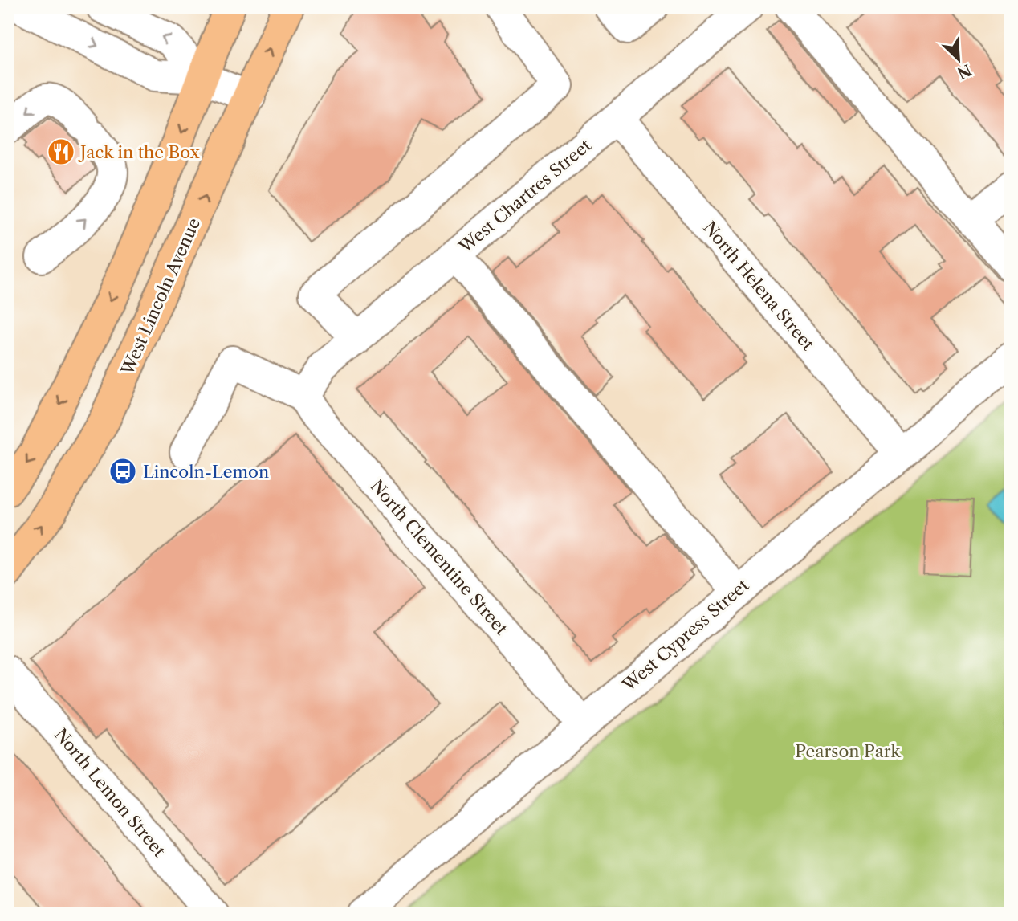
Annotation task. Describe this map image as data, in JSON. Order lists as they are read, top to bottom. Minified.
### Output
{"streets":{"main road":["West Lincoln Avenue"],"street":["West Chartres Street","North Helena Street","North Clementine Street","West Cypress Street","North Lemon Street"]},"crossings":[["West Chartres Street","North Helena Street"],["West Chartres Street","North Clementine Street"],["North Helena Street","West Cypress Street"],["North Clementine Street","West Cypress Street"]],"parks":["Pearson Park"],"places":{"restaurant":["Jack in the Box"],"bus stop":["Lincoln-Lemon"]},"north":"bottom right"}
